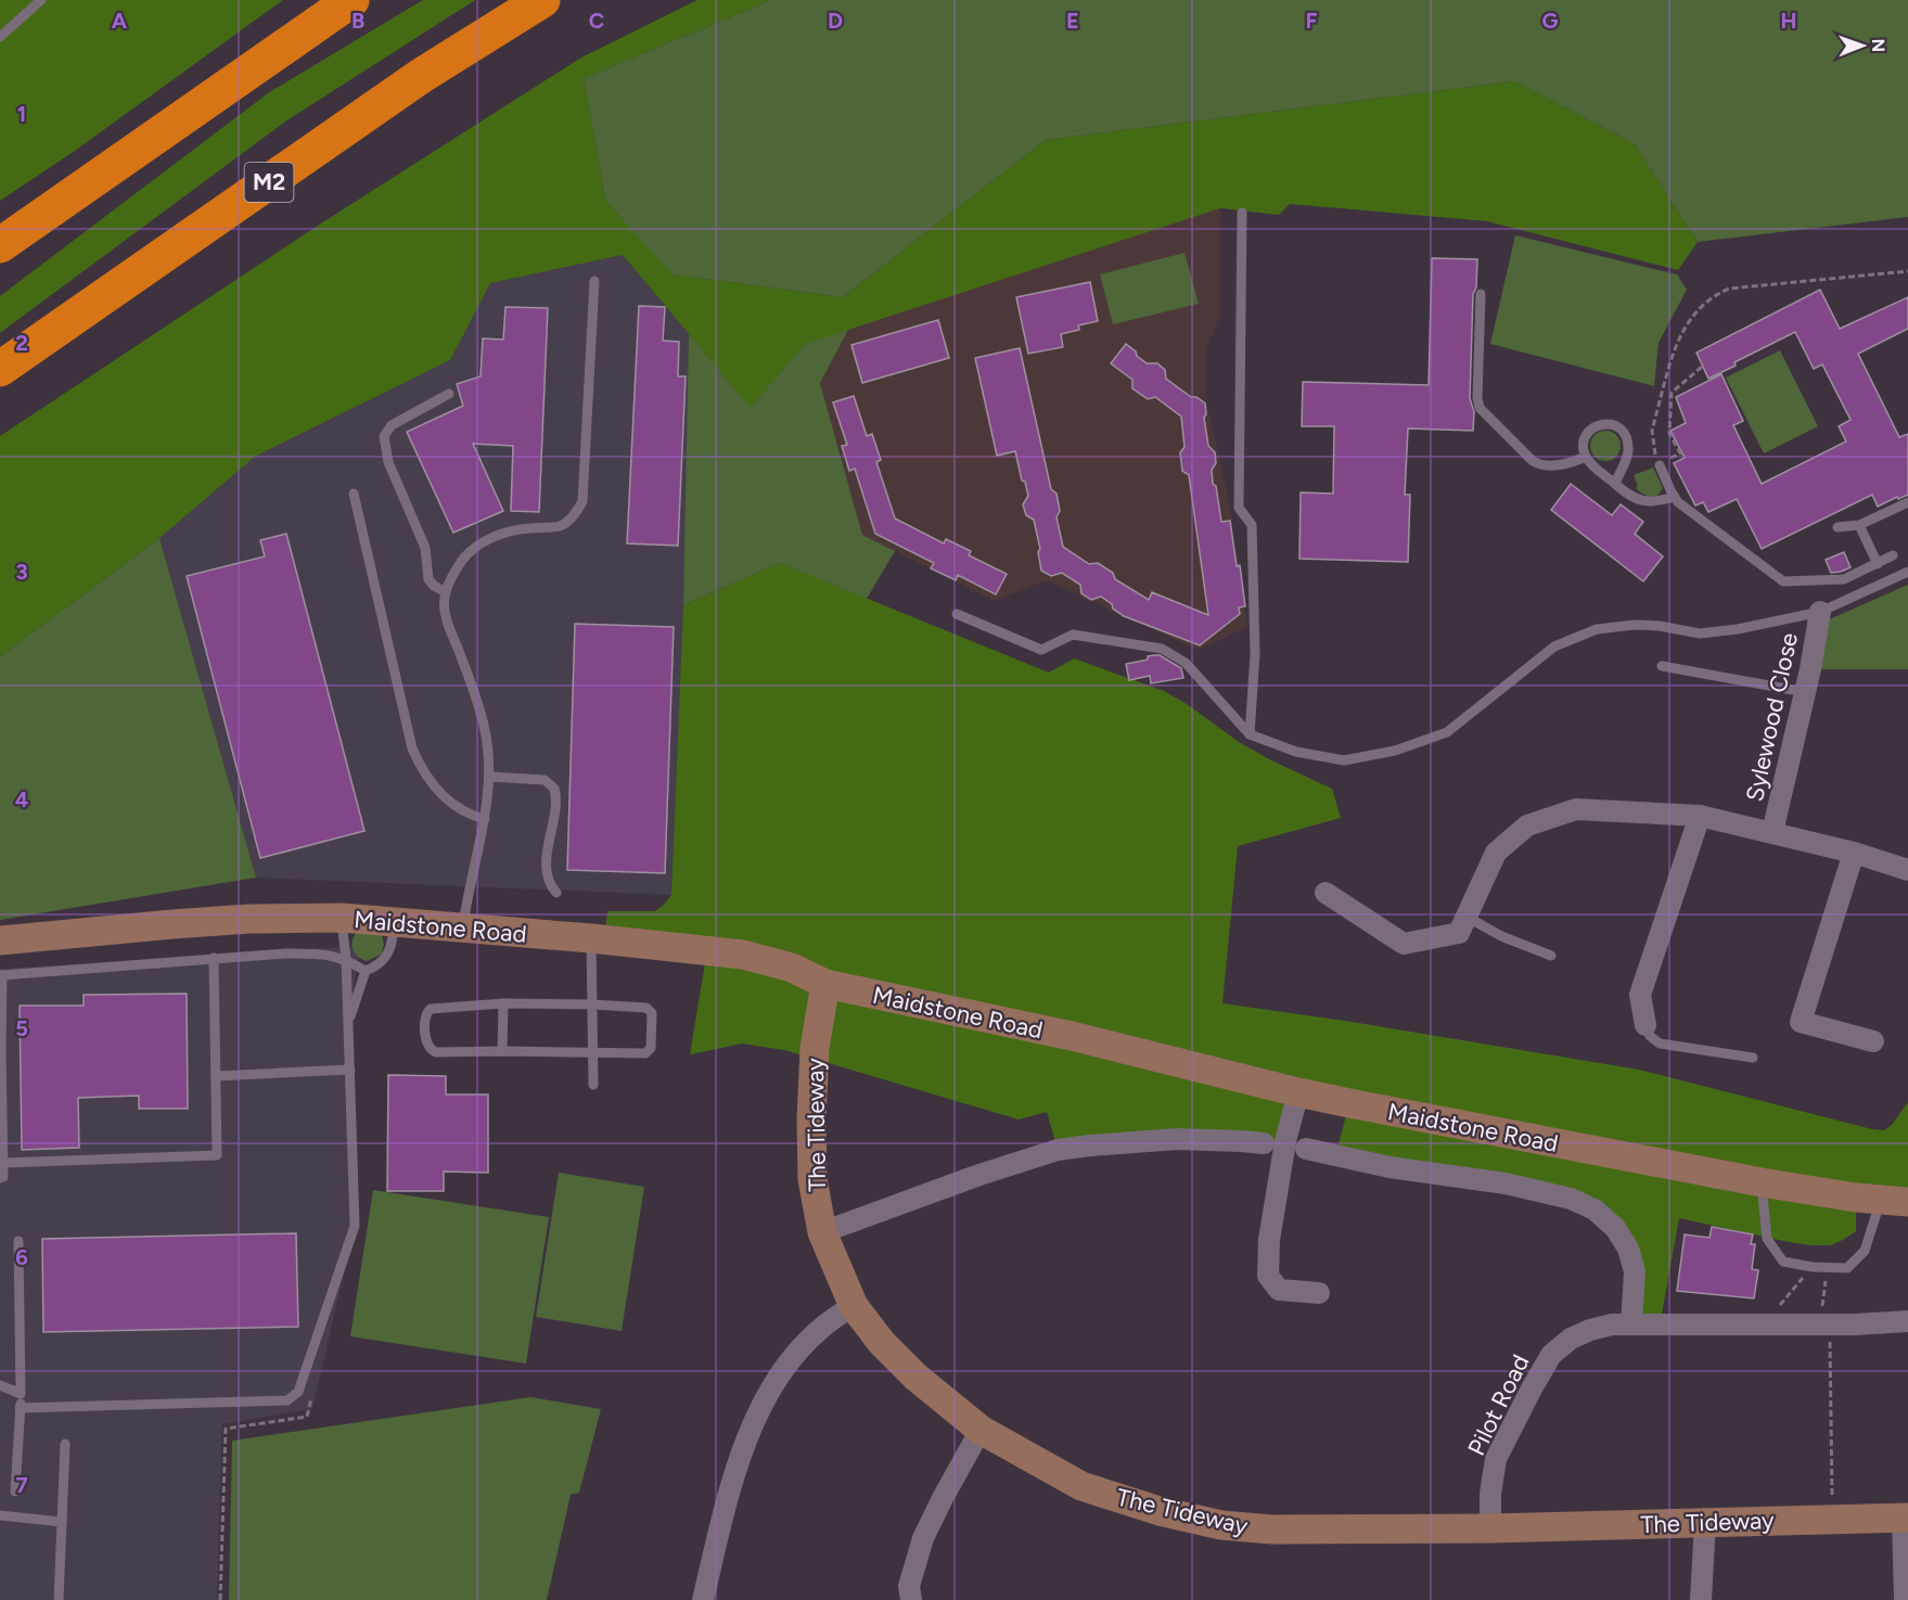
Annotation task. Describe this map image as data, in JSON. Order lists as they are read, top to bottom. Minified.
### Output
{"streets":{"highway":["M2"],"main road":["Maidstone Road","The Tideway"],"street":["Sylewood Close","Pilot Road"]},"crossings":[["Maidstone Road","The Tideway"],["Maidstone Road","Pilot Road"],["The Tideway","Pilot Road"]],"north":"right","grid":{"columns":["A","B","C","D","E","F","G","H"],"rows":["1","2","3","4","5","6","7"]}}
